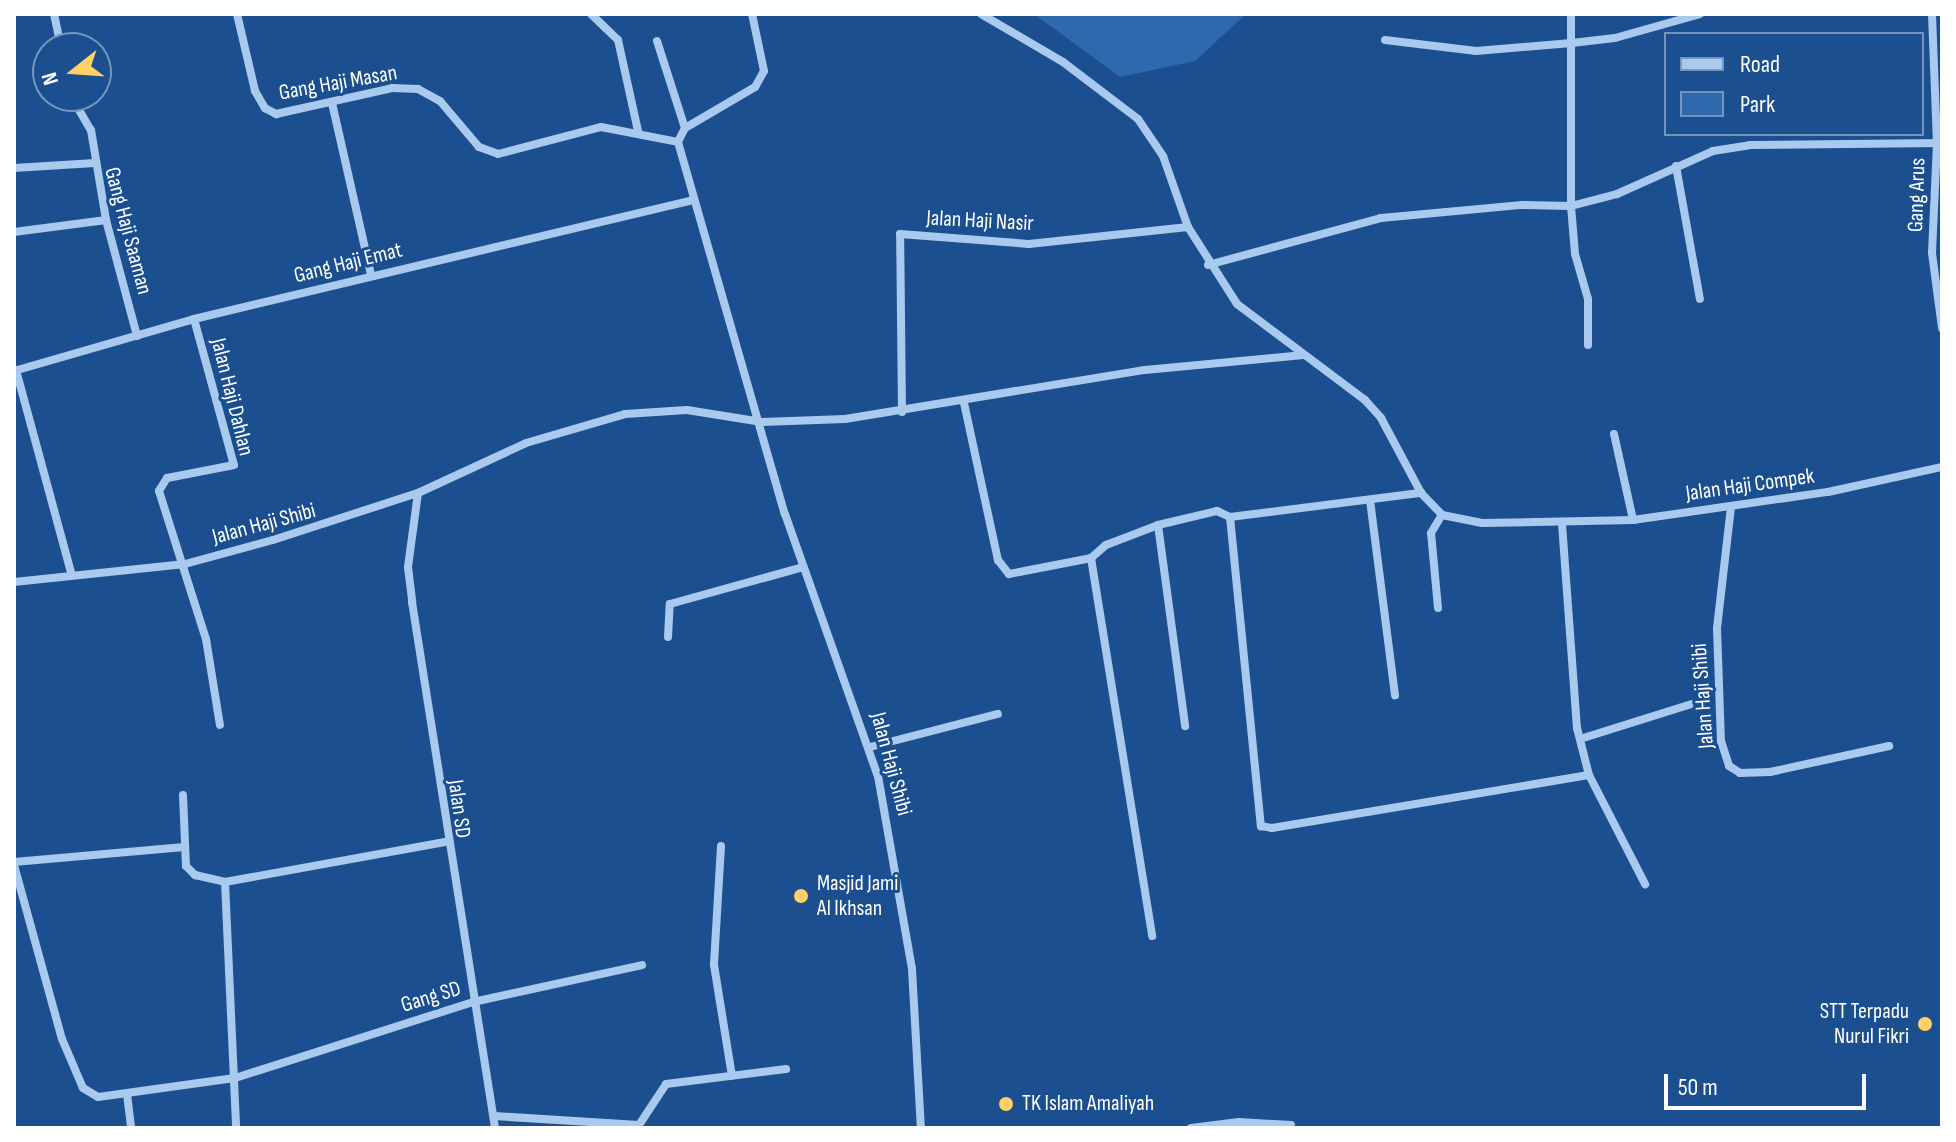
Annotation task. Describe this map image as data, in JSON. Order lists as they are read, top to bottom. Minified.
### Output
{"streets":{"street":["Gang Haji Masan","Gang Arus","Jalan Haji Nasir","Gang Haji Saaman","Gang Haji Emat","Jalan Haji Dahlan","Jalan Haji Compek","Jalan Haji Shibi","Jalan SD","Gang SD"]},"crossings":[["Gang Haji Masan","Jalan Haji Shibi"],["Jalan Haji Nasir","Jalan Haji Shibi"],["Gang Haji Saaman","Gang Haji Emat"],["Gang Haji Emat","Jalan Haji Dahlan"],["Gang Haji Emat","Jalan Haji Shibi"],["Jalan Haji Dahlan","Jalan Haji Shibi"],["Jalan Haji Compek","Jalan Haji Shibi"],["Jalan Haji Shibi","Jalan SD"],["Jalan SD","Gang SD"]],"places":["Masjid Jami Al Ikhsan","STT Terpadu Nurul Fikri","TK Islam Amaliyah"],"legend":["Road","Park"],"scale_bar":"50 m","north":"left"}
